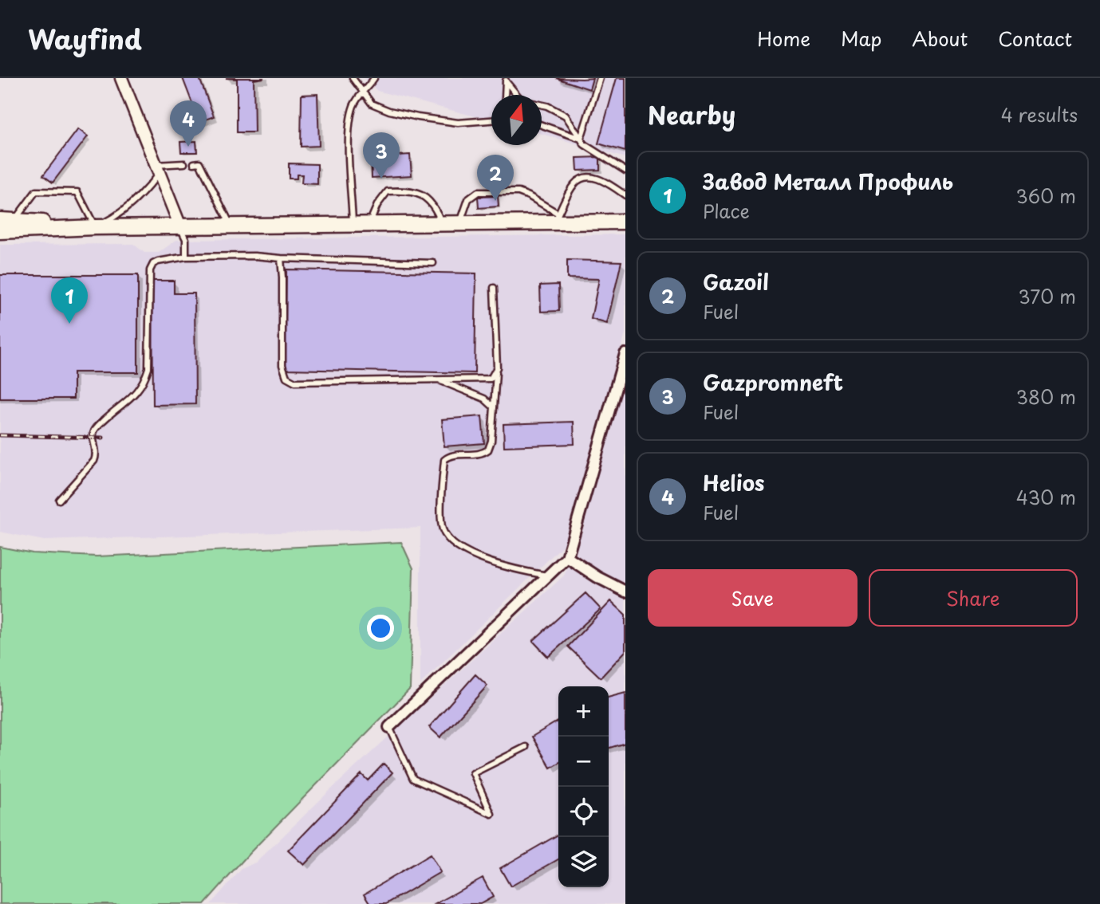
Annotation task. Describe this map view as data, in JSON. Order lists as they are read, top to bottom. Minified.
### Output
{"north":"top","page":{"header":"Wayfind","nav":["Home","Map","About","Contact"],"heading":["Nearby","4 results"],"pins":["4","3","2","1"],"list":[{"mark":"1","name":"Завод Металл Профиль","note":"Place","value":"360 m"},{"mark":"2","name":"Gazoil","note":"Fuel","value":"370 m"},{"mark":"3","name":"Gazpromneft","note":"Fuel","value":"380 m"},{"mark":"4","name":"Helios","note":"Fuel","value":"430 m"}],"buttons":["Save","Share"],"map_buttons":["+","−"]}}
